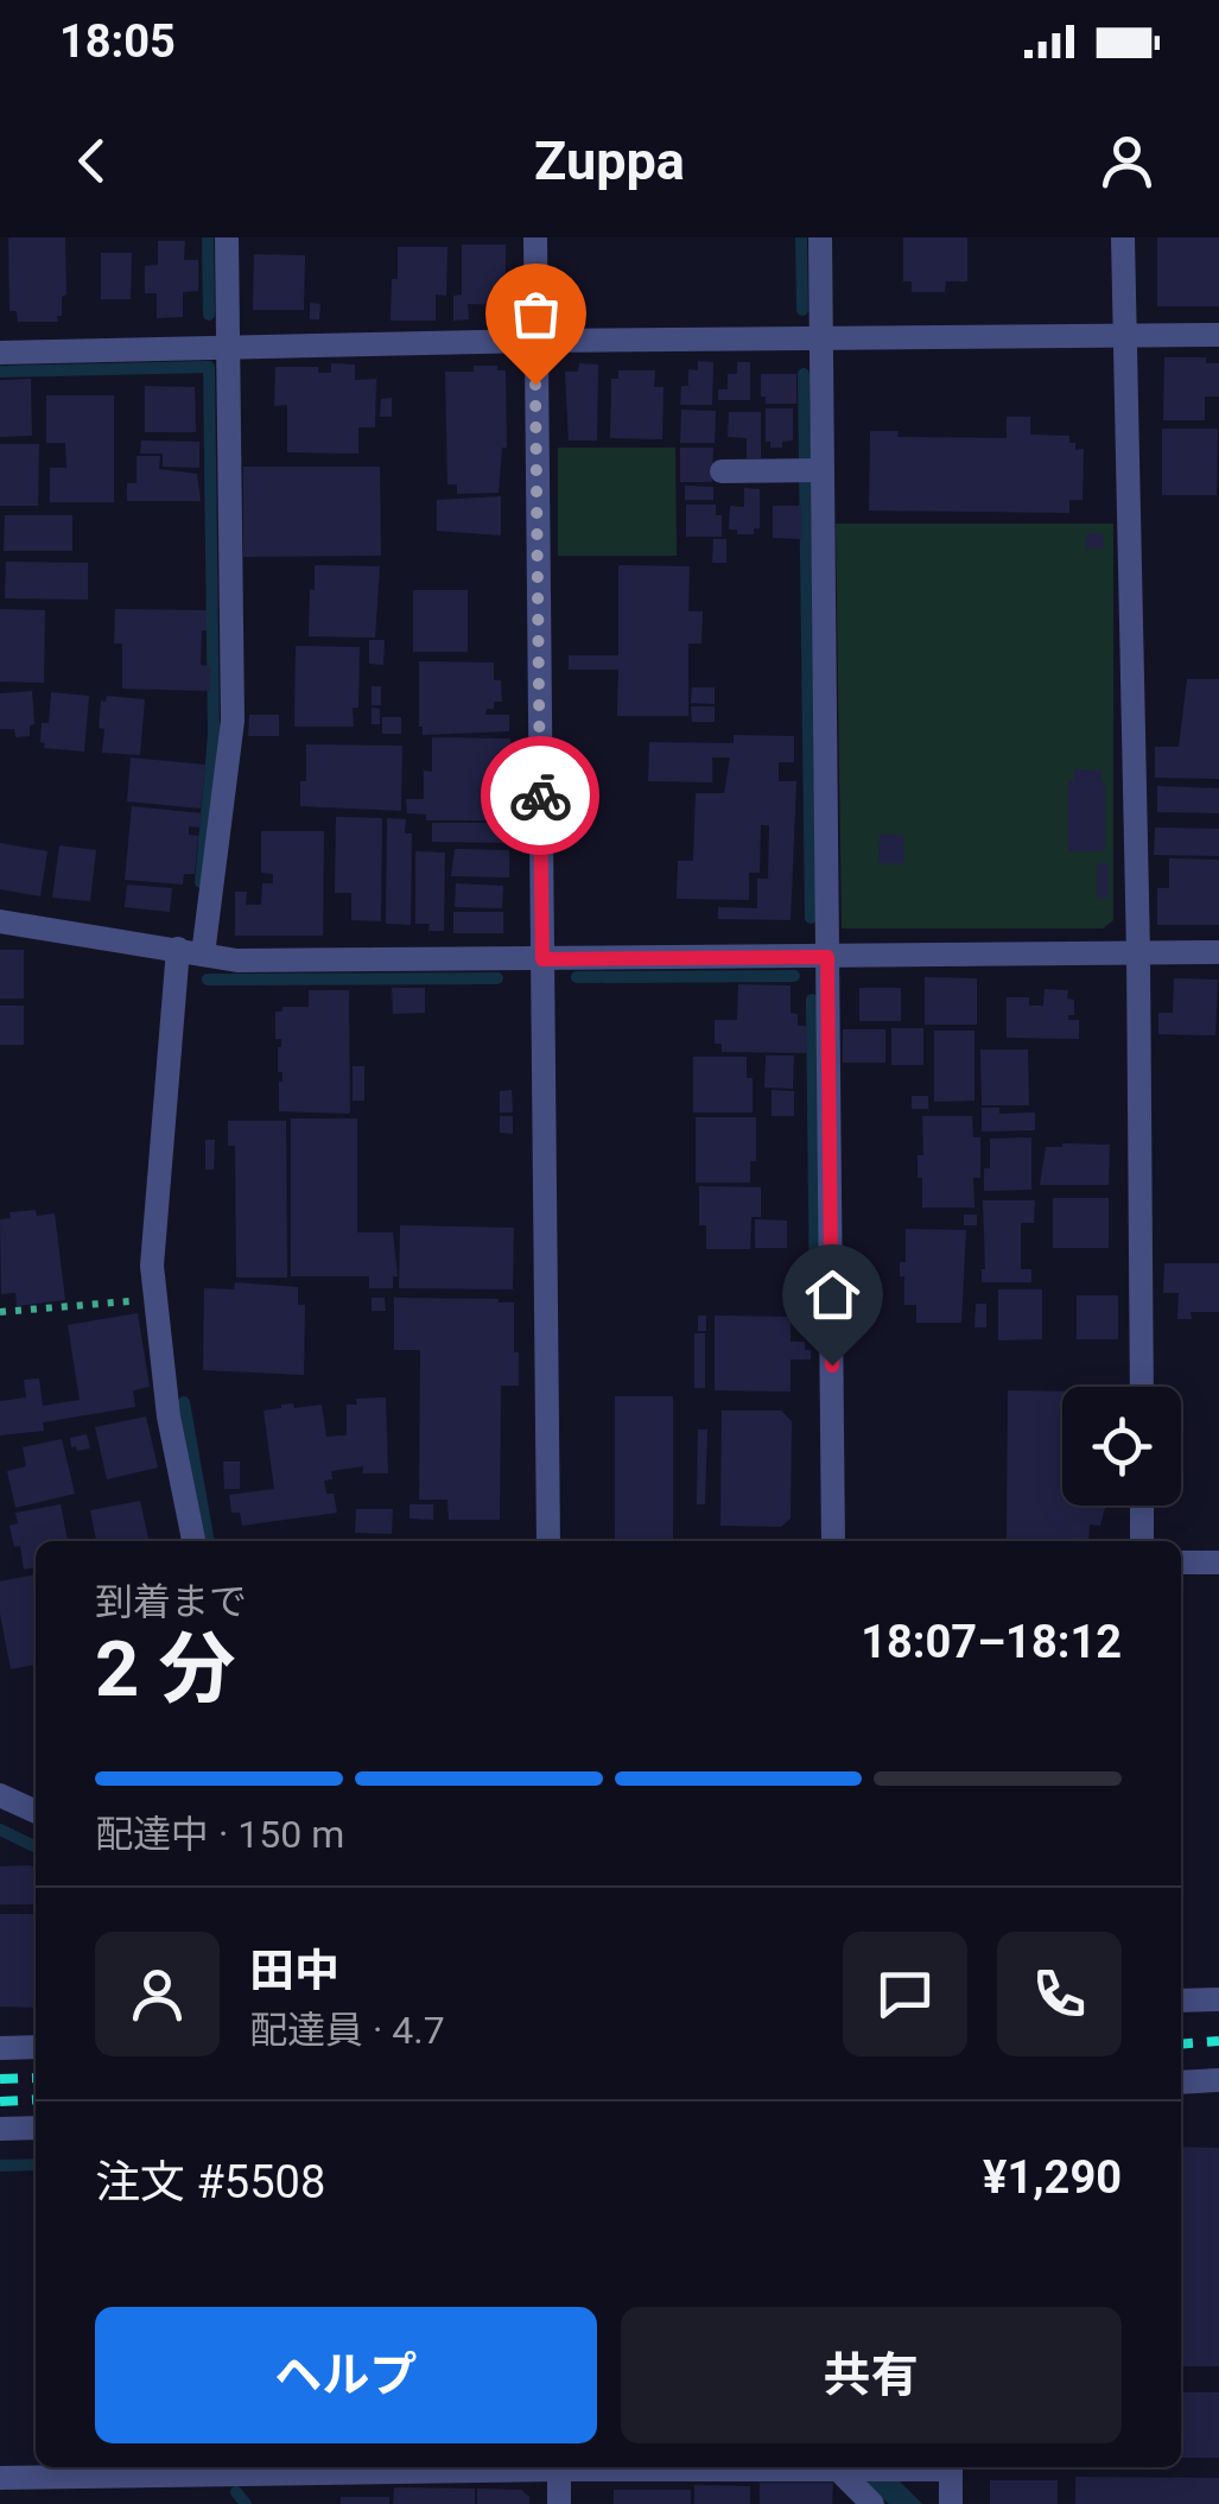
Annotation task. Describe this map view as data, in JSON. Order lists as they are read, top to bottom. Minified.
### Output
{"page":{"status":"18:05","header":"Zuppa","heading":["2 分","到着まで","18:07–18:12"],"panel":["田中","配達員 · 4.7","注文 #5508","¥1,290"],"bar":"配達中 · 150 m","buttons":["ヘルプ","共有"]}}
